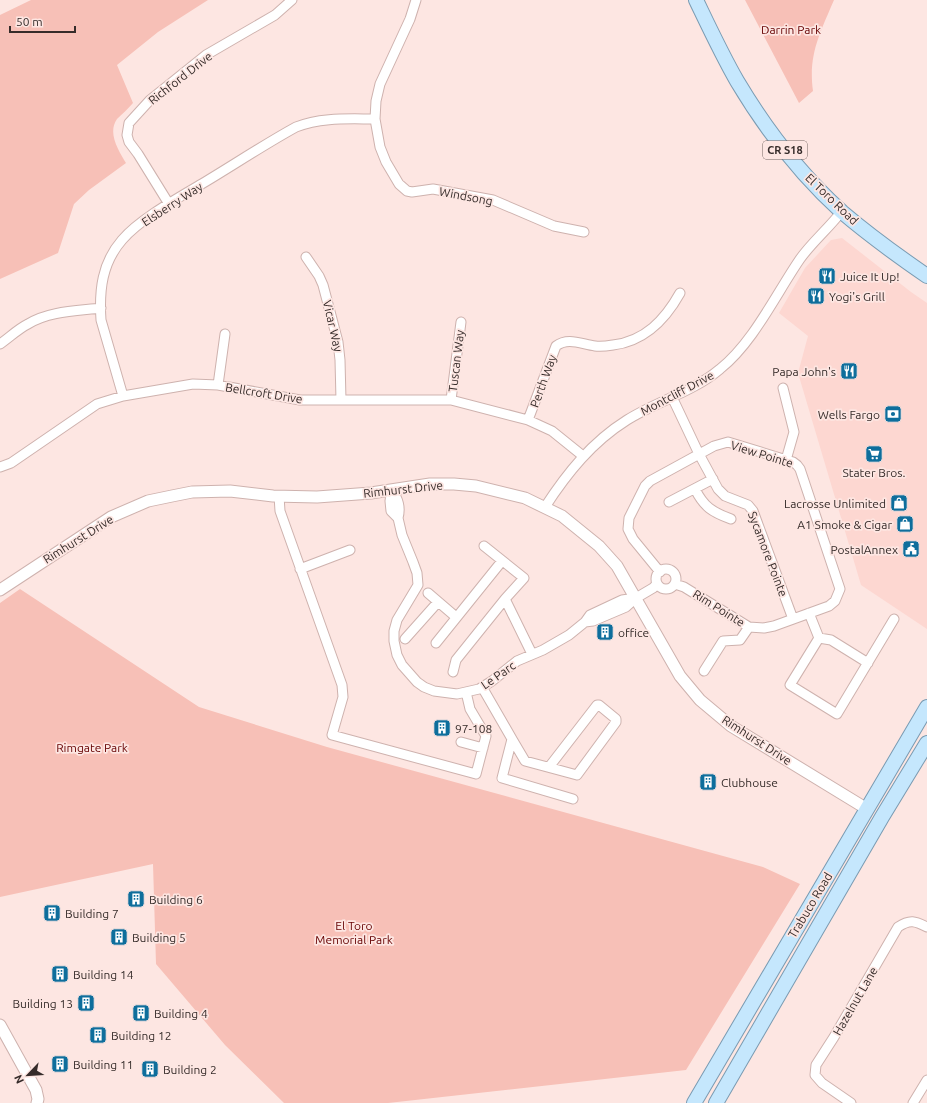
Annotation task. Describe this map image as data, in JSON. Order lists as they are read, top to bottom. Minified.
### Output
{"streets":{"main road":["CR S18","El Toro Road","Trabuco Road"],"street":["Richford Drive","Windsong","Elsberry Way","Vicar Way","Tuscan Way","Perth Way","Bellcroft Drive","Montcliff Drive","View Pointe","Rimhurst Drive","Sycamore Pointe","Rim Pointe","Le Parc","Hazelnut Lane"]},"crossings":[["Richford Drive","Elsberry Way"],["Windsong","Elsberry Way"],["El Toro Road","Montcliff Drive"],["Elsberry Way","Bellcroft Drive"],["Vicar Way","Bellcroft Drive"],["Tuscan Way","Bellcroft Drive"],["Perth Way","Bellcroft Drive"],["Bellcroft Drive","Montcliff Drive"],["Montcliff Drive","Rimhurst Drive"],["Montcliff Drive","Sycamore Pointe"],["View Pointe","Sycamore Pointe"],["View Pointe","Rim Pointe"],["Rimhurst Drive","Le Parc"],["Rimhurst Drive","Trabuco Road"],["Sycamore Pointe","Rim Pointe"]],"parks":["Darrin Park","Rimgate Park","El Toro Memorial Park"],"places":{"restaurant":["Juice It Up!","Yogi's Grill","Papa John's"],"bank":["Wells Fargo"],"supermarket":["Stater Bros."],"shop":["Lacrosse Unlimited","A1 Smoke & Cigar"],"public building":["PostalAnnex"],"building":["office","97-108","Clubhouse","Building 6","Building 7","Building 5","Building 14","Building 13","Building 4","Building 12","Building 11","Building 2"]},"scale_bar":"50 m","north":"bottom left"}
